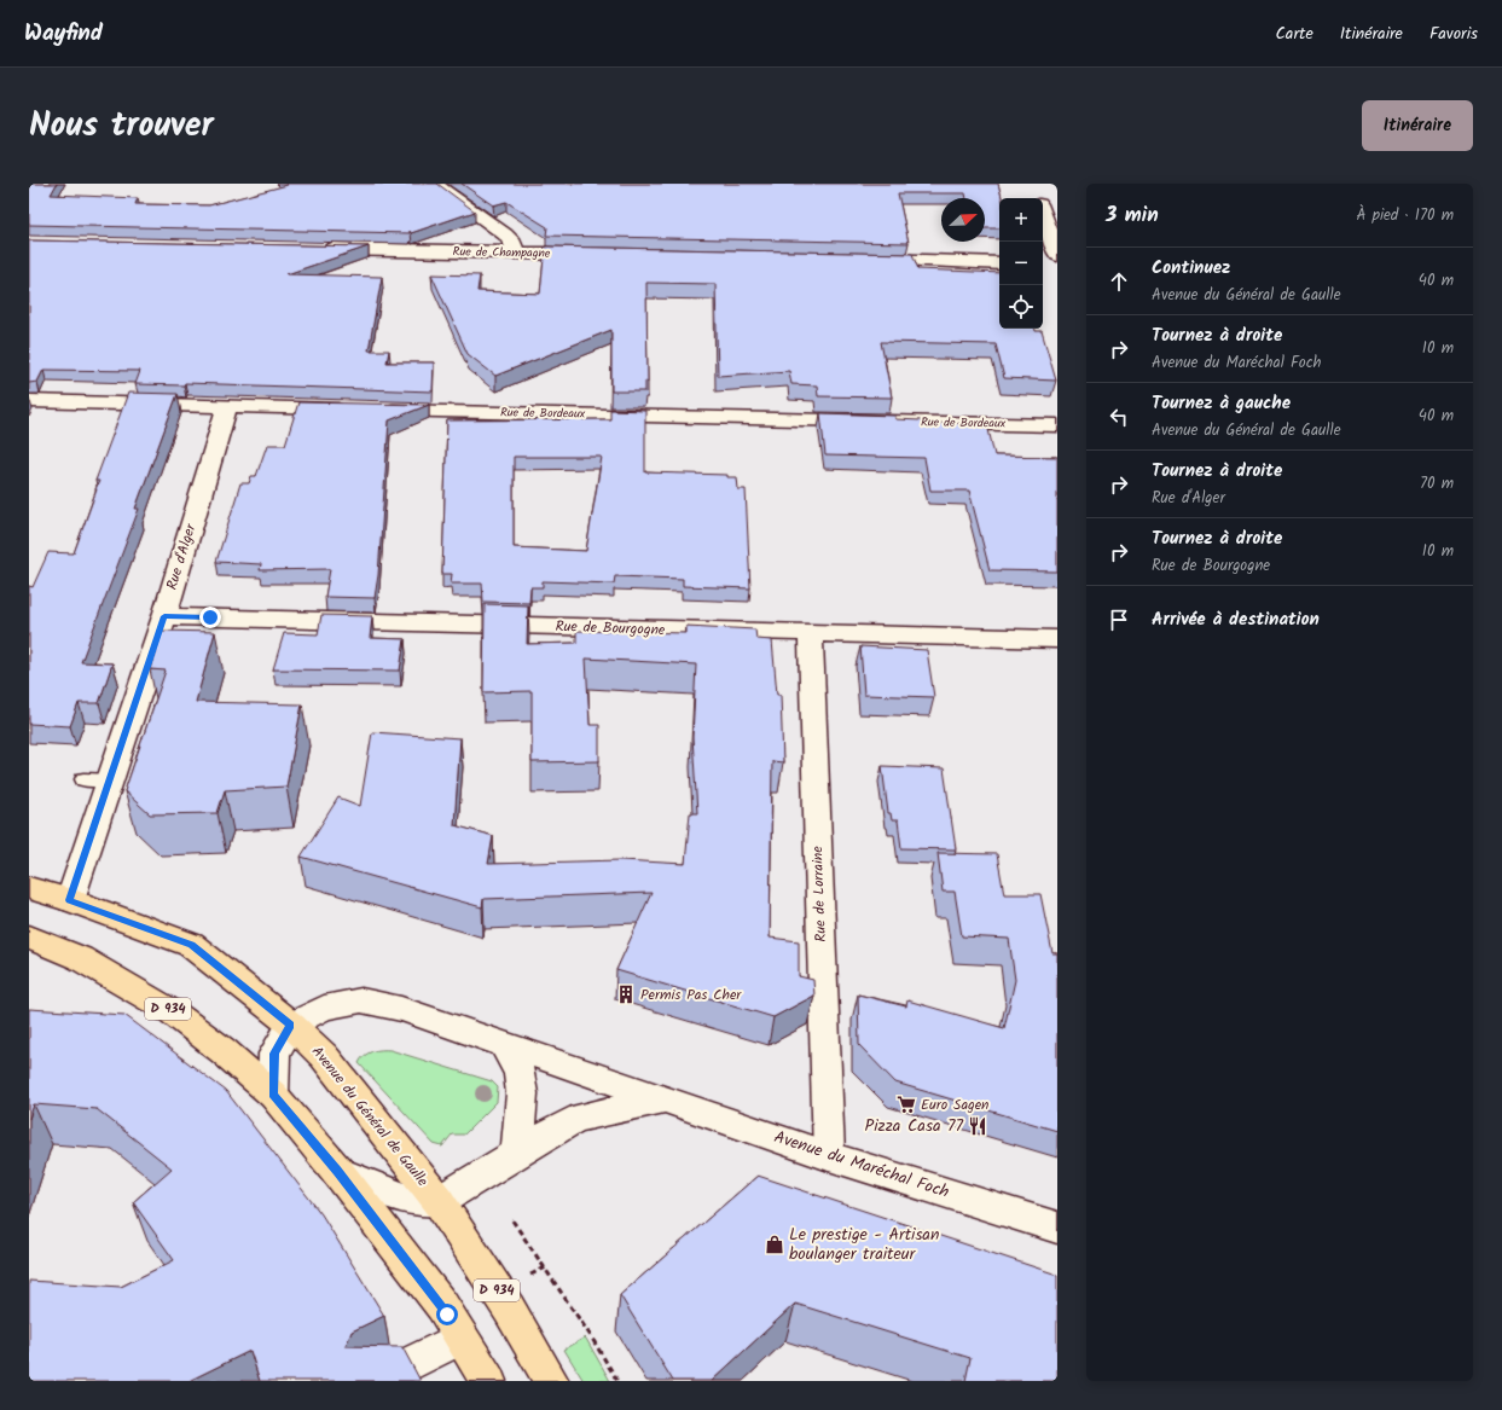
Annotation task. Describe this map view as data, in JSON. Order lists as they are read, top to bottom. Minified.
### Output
{"streets":{"main road":["D 934","Avenue du Général de Gaulle"],"street":["Rue de Champagne","Rue de Bordeaux","Rue d'Alger","Rue de Bourgogne","Rue de Lorraine","Avenue du Maréchal Foch"]},"crossings":[["Rue de Bordeaux","Rue d'Alger"],["Rue d'Alger","Rue de Bourgogne"],["Rue d'Alger","D 934"],["Rue d'Alger","Avenue du Général de Gaulle"],["Rue de Bourgogne","Rue de Lorraine"],["Rue de Lorraine","Avenue du Maréchal Foch"],["D 934","Avenue du Général de Gaulle"],["Avenue du Général de Gaulle","Avenue du Maréchal Foch"]],"places":{"building":["Permis Pas Cher"],"supermarket":["Euro Sagen"],"restaurant":["Pizza Casa 77"],"shop":["Le prestige - Artisan boulanger traiteur"]},"north":"top right","page":{"header":"Wayfind","nav":["Carte","Itinéraire","Favoris"],"title":"Nous trouver","buttons":"Itinéraire","heading":["3 min","À pied · 170 m"],"map_buttons":["+","−"],"list":[["Continuez","Avenue du Général de Gaulle","40 m"],["Tournez à droite","Avenue du Maréchal Foch","10 m"],["Tournez à gauche","Avenue du Général de Gaulle","40 m"],["Tournez à droite","Rue d'Alger","70 m"],["Tournez à droite","Rue de Bourgogne","10 m"],"Arrivée à destination"]}}
